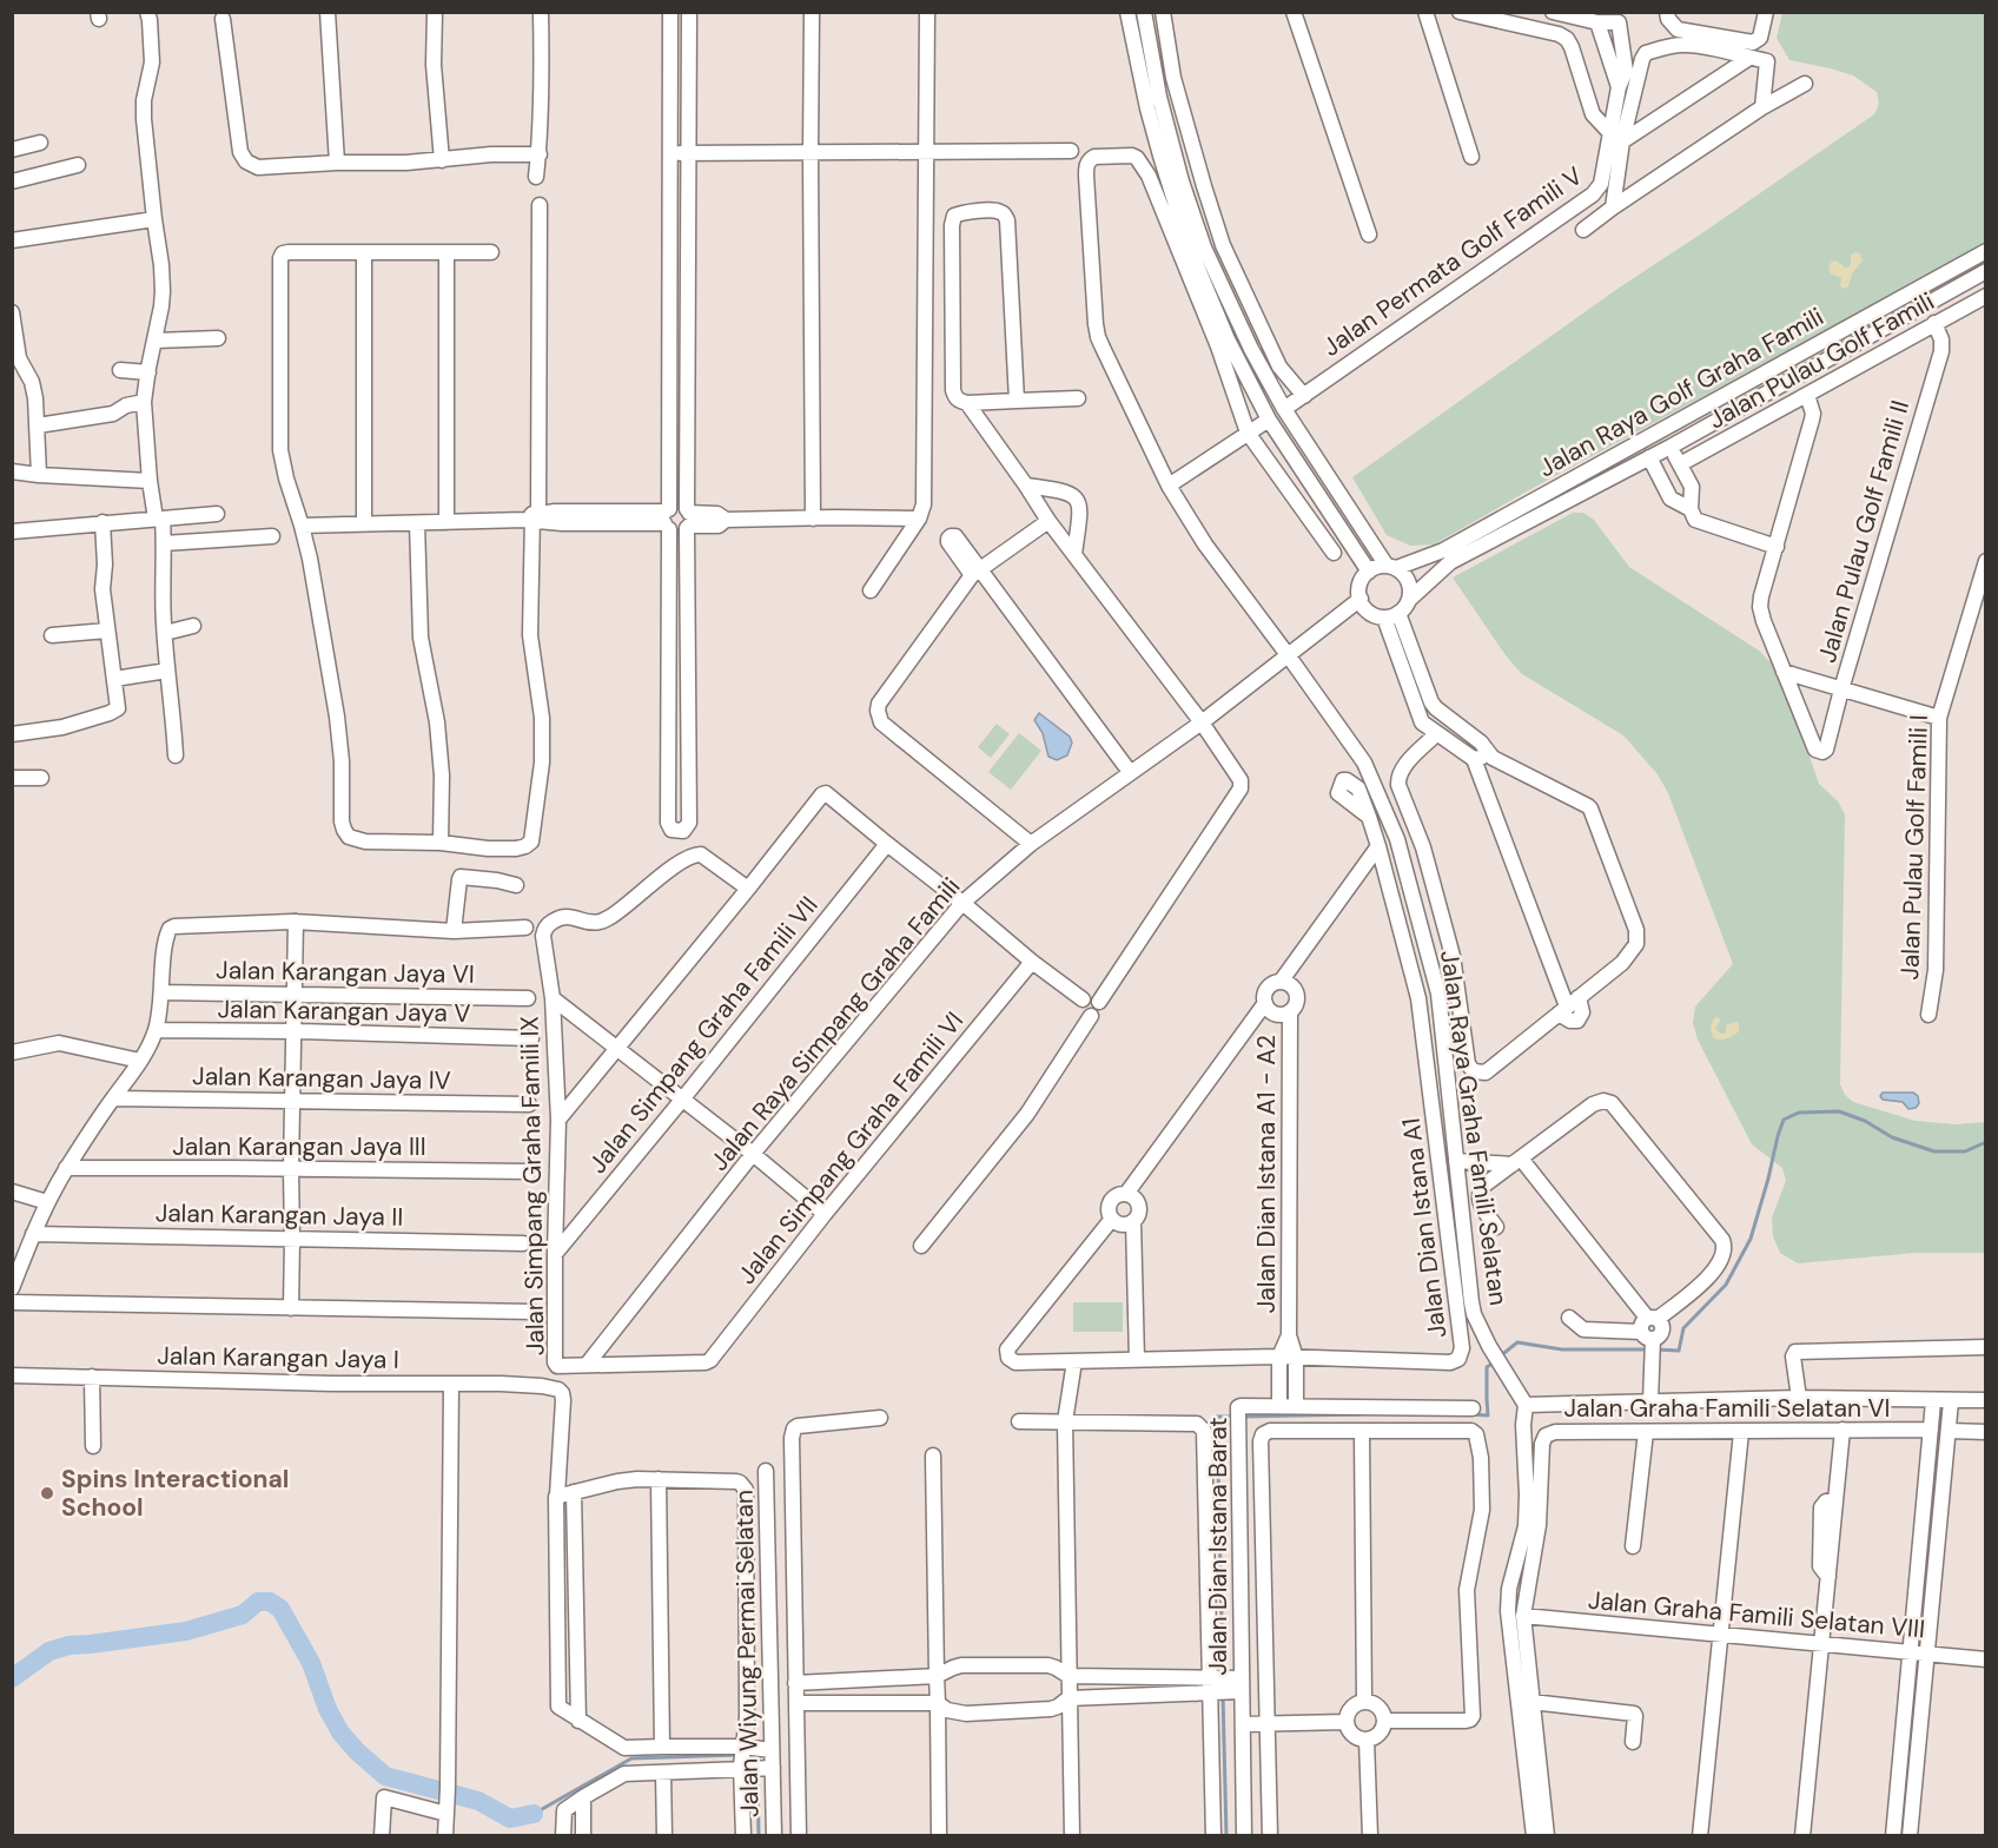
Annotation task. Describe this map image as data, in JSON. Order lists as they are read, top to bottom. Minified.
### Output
{"streets":{"street":["Jalan Permata Golf Famili V","Jalan Pulau Golf Famili","Jalan Raya Golf Graha Famili","Jalan Pulau Golf Famili II","Jalan Pulau Golf Famili I","Jalan Karangan Jaya VI","Jalan Karangan Jaya V","Jalan Raya Simpang Graha Famili","Jalan Simpang Graha Famili VII","Jalan Karangan Jaya IV","Jalan Raya Graha Famili Selatan","Jalan Karangan Jaya III","Jalan Simpang Graha Famili VI","Jalan Dian Istana A1 - A2","Jalan Simpang Graha Famili IX","Jalan Karangan Jaya II","Jalan Dian Istana A1","Jalan Karangan Jaya I","Jalan Graha Famili Selatan VI","Jalan Dian Istana Barat","Jalan Graha Famili Selatan VIII","Jalan Wiyung Permai Selatan"]},"crossings":[["Jalan Pulau Golf Famili","Jalan Pulau Golf Famili II"],["Jalan Raya Golf Graha Famili","Jalan Raya Simpang Graha Famili"],["Jalan Raya Simpang Graha Famili","Jalan Raya Graha Famili Selatan"],["Jalan Raya Simpang Graha Famili","Jalan Simpang Graha Famili IX"],["Jalan Simpang Graha Famili VII","Jalan Simpang Graha Famili IX"],["Jalan Simpang Graha Famili VI","Jalan Simpang Graha Famili IX"],["Jalan Dian Istana A1 - A2","Jalan Dian Istana A1"],["Jalan Dian Istana A1 - A2","Jalan Dian Istana Barat"],["Jalan Graha Famili Selatan VI","Jalan Graha Famili Selatan VIII"]],"places":["Spins Interactional School"]}
